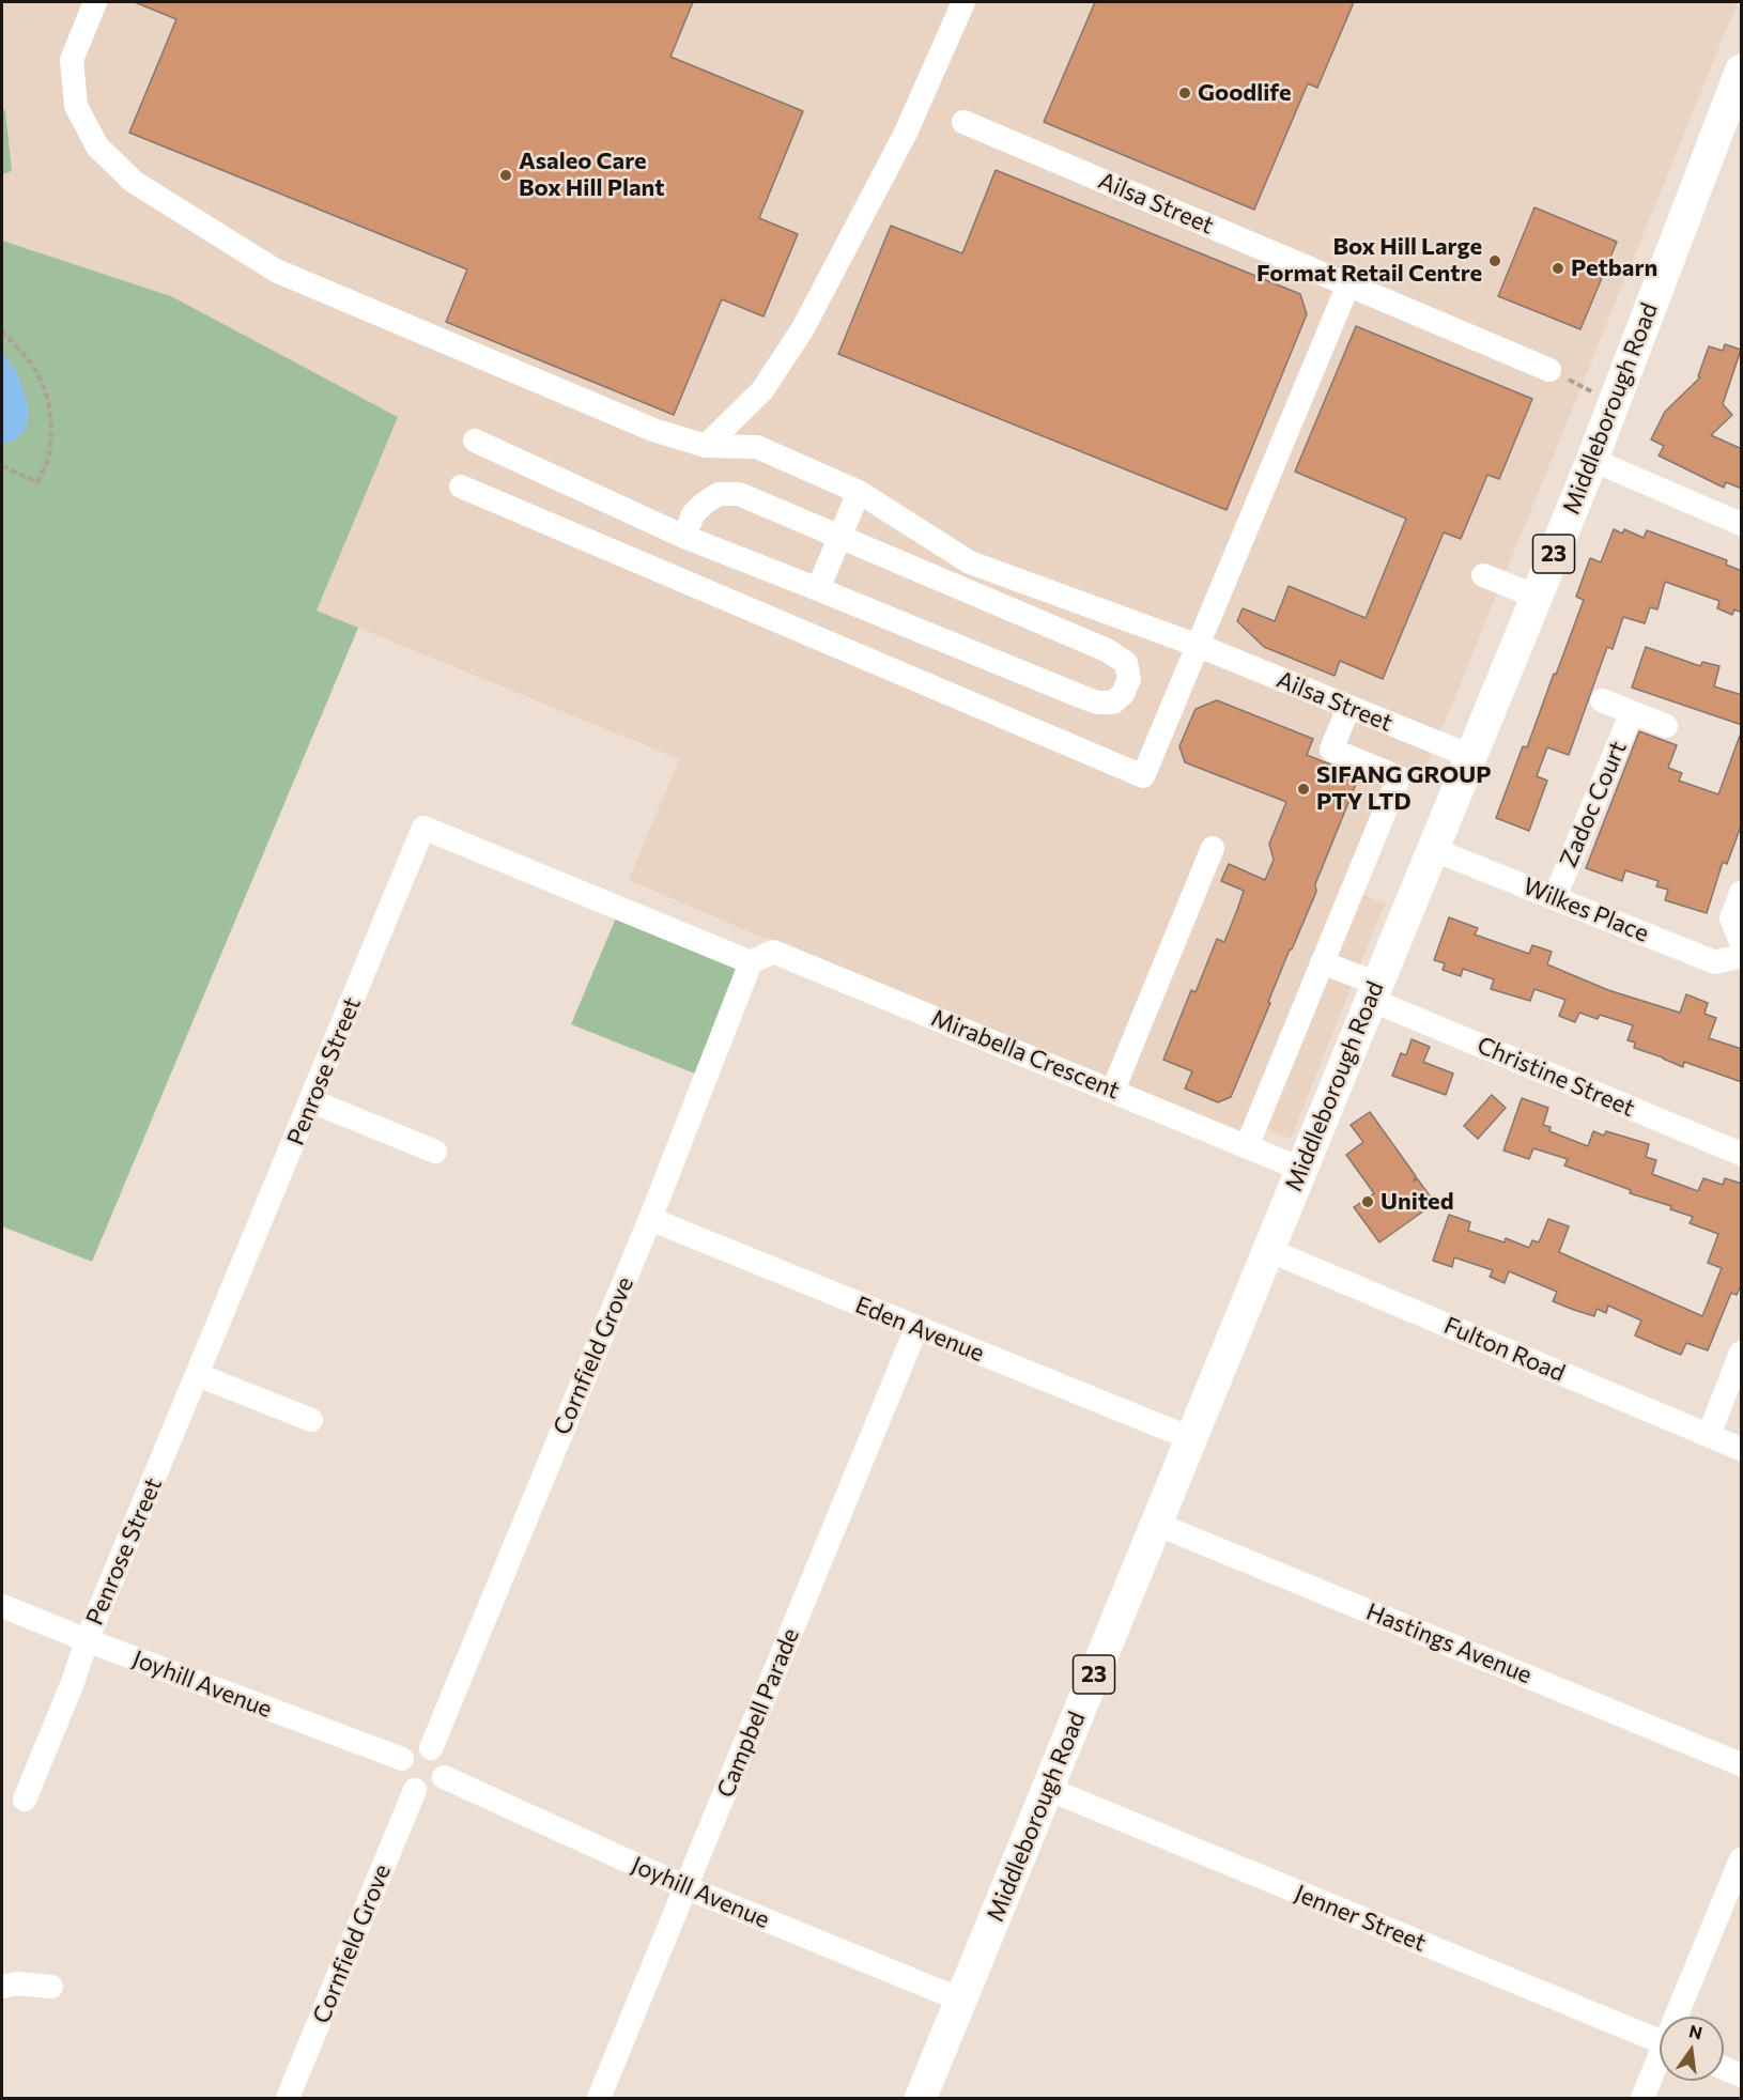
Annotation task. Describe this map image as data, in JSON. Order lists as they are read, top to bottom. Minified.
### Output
{"streets":{"main road":["Middleborough Road","23"],"street":["Ailsa Street","Zadoc Court","Wilkes Place","Mirabella Crescent","Penrose Street","Christine Street","Eden Avenue","Fulton Road","Cornfield Grove","Hastings Avenue","Joyhill Avenue","Campbell Parade","Jenner Street"]},"crossings":[["Ailsa Street","Middleborough Road"],["Middleborough Road","Wilkes Place"],["Middleborough Road","Mirabella Crescent"],["Middleborough Road","Christine Street"],["Middleborough Road","Eden Avenue"],["Middleborough Road","Fulton Road"],["Middleborough Road","Hastings Avenue"],["Middleborough Road","Joyhill Avenue"],["Middleborough Road","Jenner Street"],["Zadoc Court","Wilkes Place"],["Mirabella Crescent","Penrose Street"],["Mirabella Crescent","Cornfield Grove"],["Penrose Street","Cornfield Grove"],["Penrose Street","Joyhill Avenue"],["Eden Avenue","Cornfield Grove"],["Eden Avenue","Campbell Parade"],["Cornfield Grove","Joyhill Avenue"],["Joyhill Avenue","Campbell Parade"]],"places":["Goodlife","Asaleo Care Box Hill Plant","Box Hill Large Format Retail Centre","Petbarn","SIFANG GROUP PTY LTD","United"],"north":"top"}
